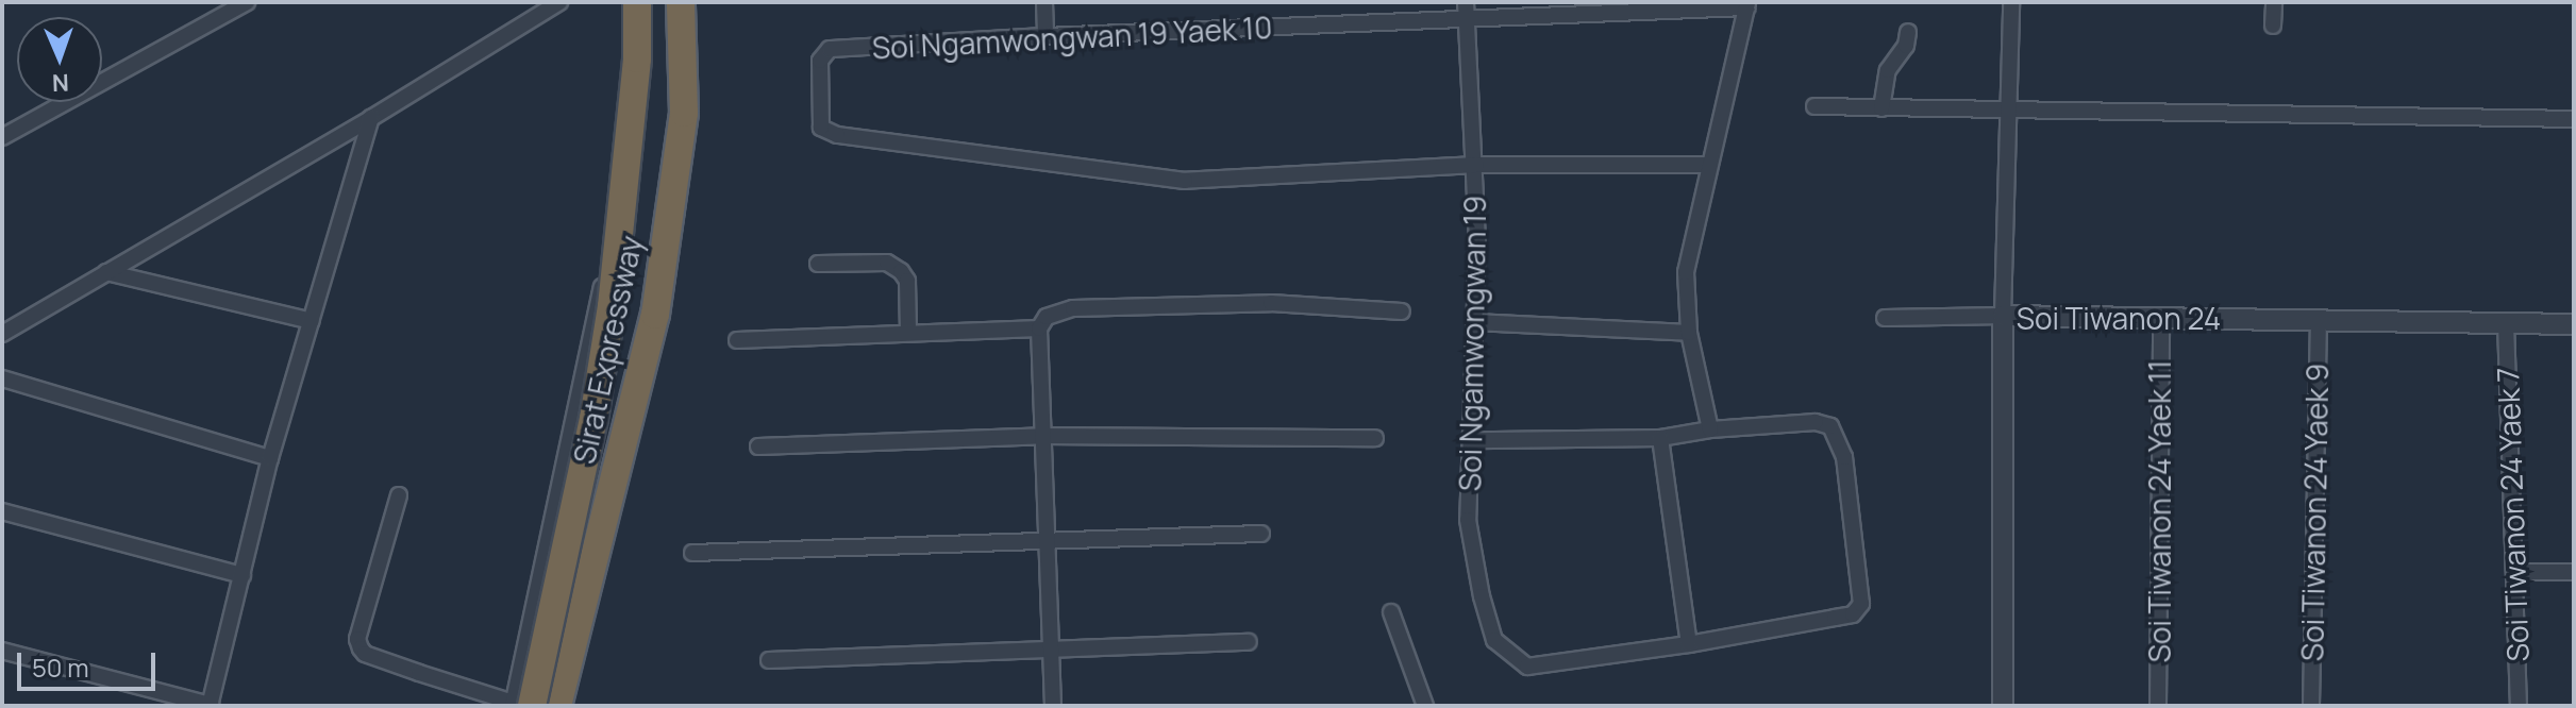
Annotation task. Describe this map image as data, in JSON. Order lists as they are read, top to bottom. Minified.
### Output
{"streets":{"highway":["Sirat Expressway"],"street":["Soi Ngamwongwan 19 Yaek 10","Soi Tiwanon 24","Soi Ngamwongwan 19","Soi Tiwanon 24 Yaek 11","Soi Tiwanon 24 Yaek 9","Soi Tiwanon 24 Yaek 7"]},"crossings":[["Soi Ngamwongwan 19 Yaek 10","Soi Ngamwongwan 19"],["Soi Tiwanon 24","Soi Tiwanon 24 Yaek 11"],["Soi Tiwanon 24","Soi Tiwanon 24 Yaek 9"],["Soi Tiwanon 24","Soi Tiwanon 24 Yaek 7"]],"scale_bar":"50 m","north":"bottom"}
